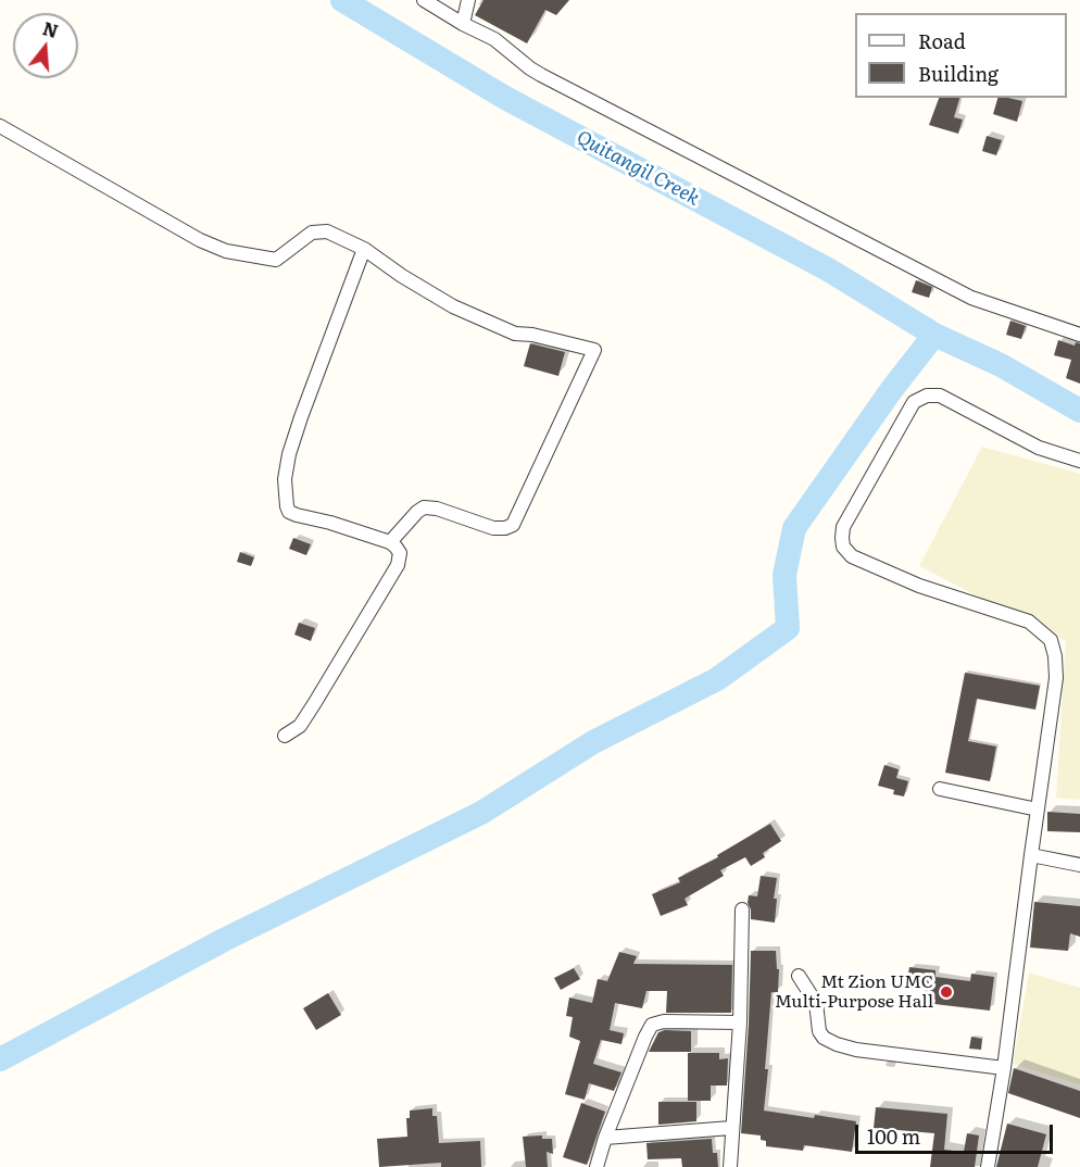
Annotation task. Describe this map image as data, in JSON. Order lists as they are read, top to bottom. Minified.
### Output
{"water":["Quitangil Creek"],"places":["Mt Zion UMC Multi-Purpose Hall"],"legend":["Road","Building"],"scale_bar":"100 m","north":"top"}
